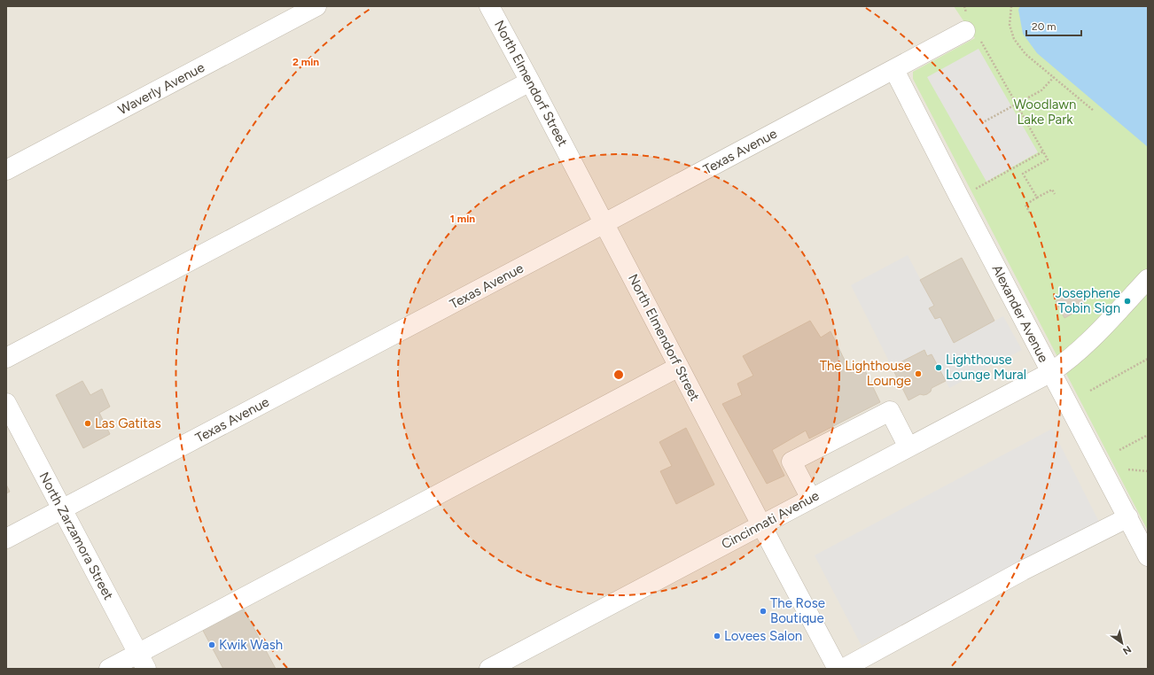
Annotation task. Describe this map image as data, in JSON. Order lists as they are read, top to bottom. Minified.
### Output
{"streets":{"street":["North Elmendorf Street","Waverly Avenue","Texas Avenue","Alexander Avenue","Cincinnati Avenue","North Zarzamora Street"]},"crossings":[["North Elmendorf Street","Texas Avenue"],["North Elmendorf Street","Cincinnati Avenue"],["Texas Avenue","Alexander Avenue"],["Texas Avenue","North Zarzamora Street"],["Alexander Avenue","Cincinnati Avenue"]],"parks":["Woodlawn Lake Park"],"places":["Josephene Tobin Sign","Lighthouse Lounge Mural","The Lighthouse Lounge","Las Gatitas","The Rose Boutique","Lovees Salon","Kwik Wash"],"scale_bar":"20 m","north":"bottom right","rings":["2 min","1 min"]}
